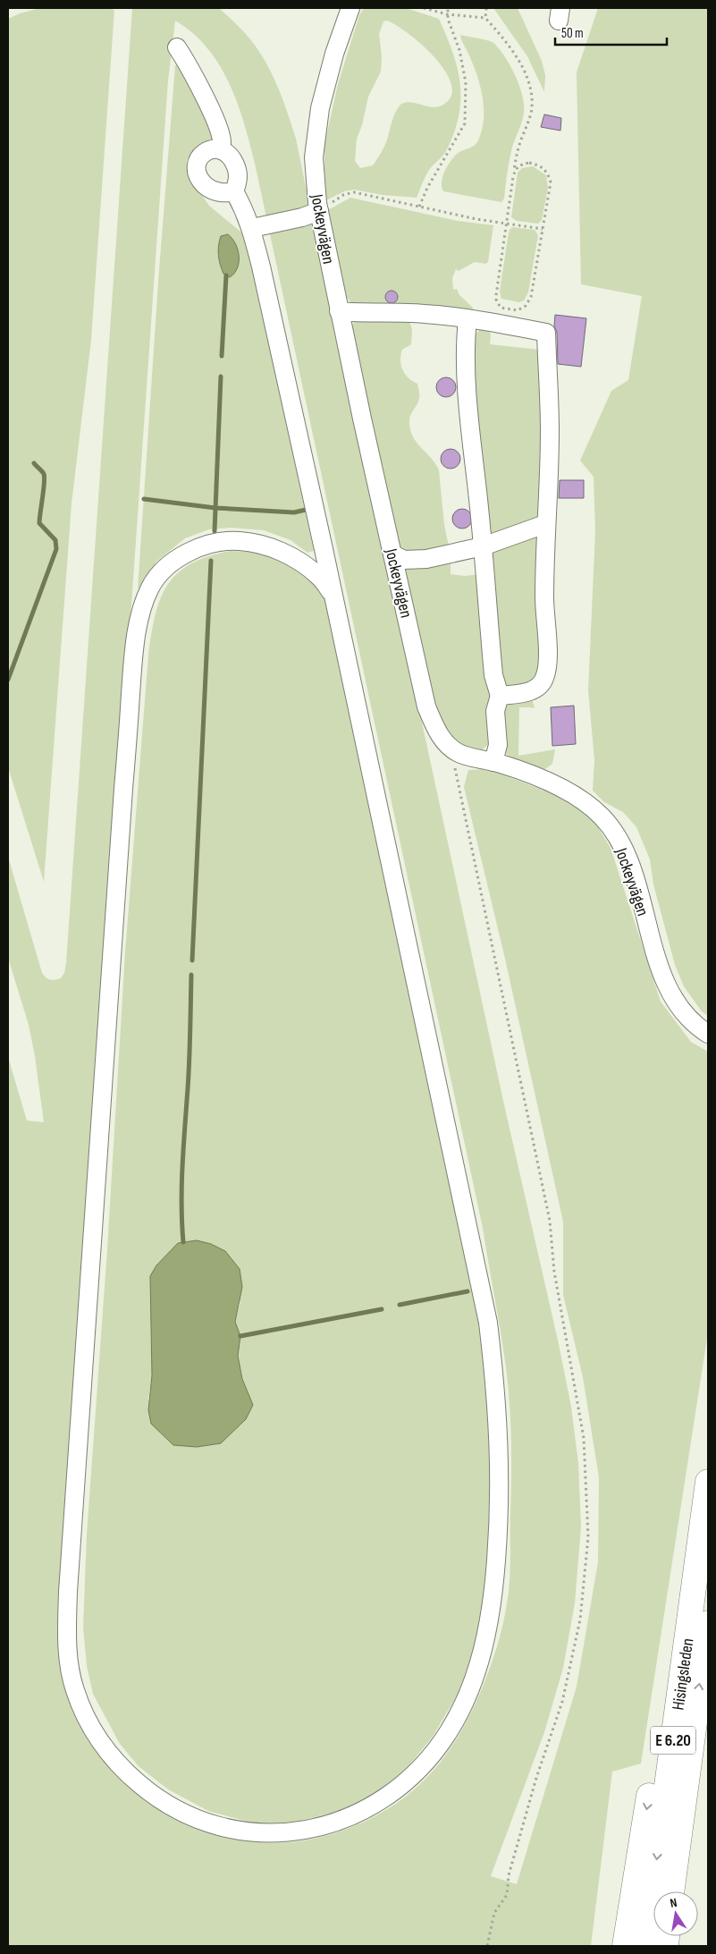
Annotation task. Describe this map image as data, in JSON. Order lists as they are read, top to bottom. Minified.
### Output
{"streets":{"highway":["Hisingsleden","E 6.20"],"street":["Jockeyvägen"]},"scale_bar":"50 m","north":"top"}
